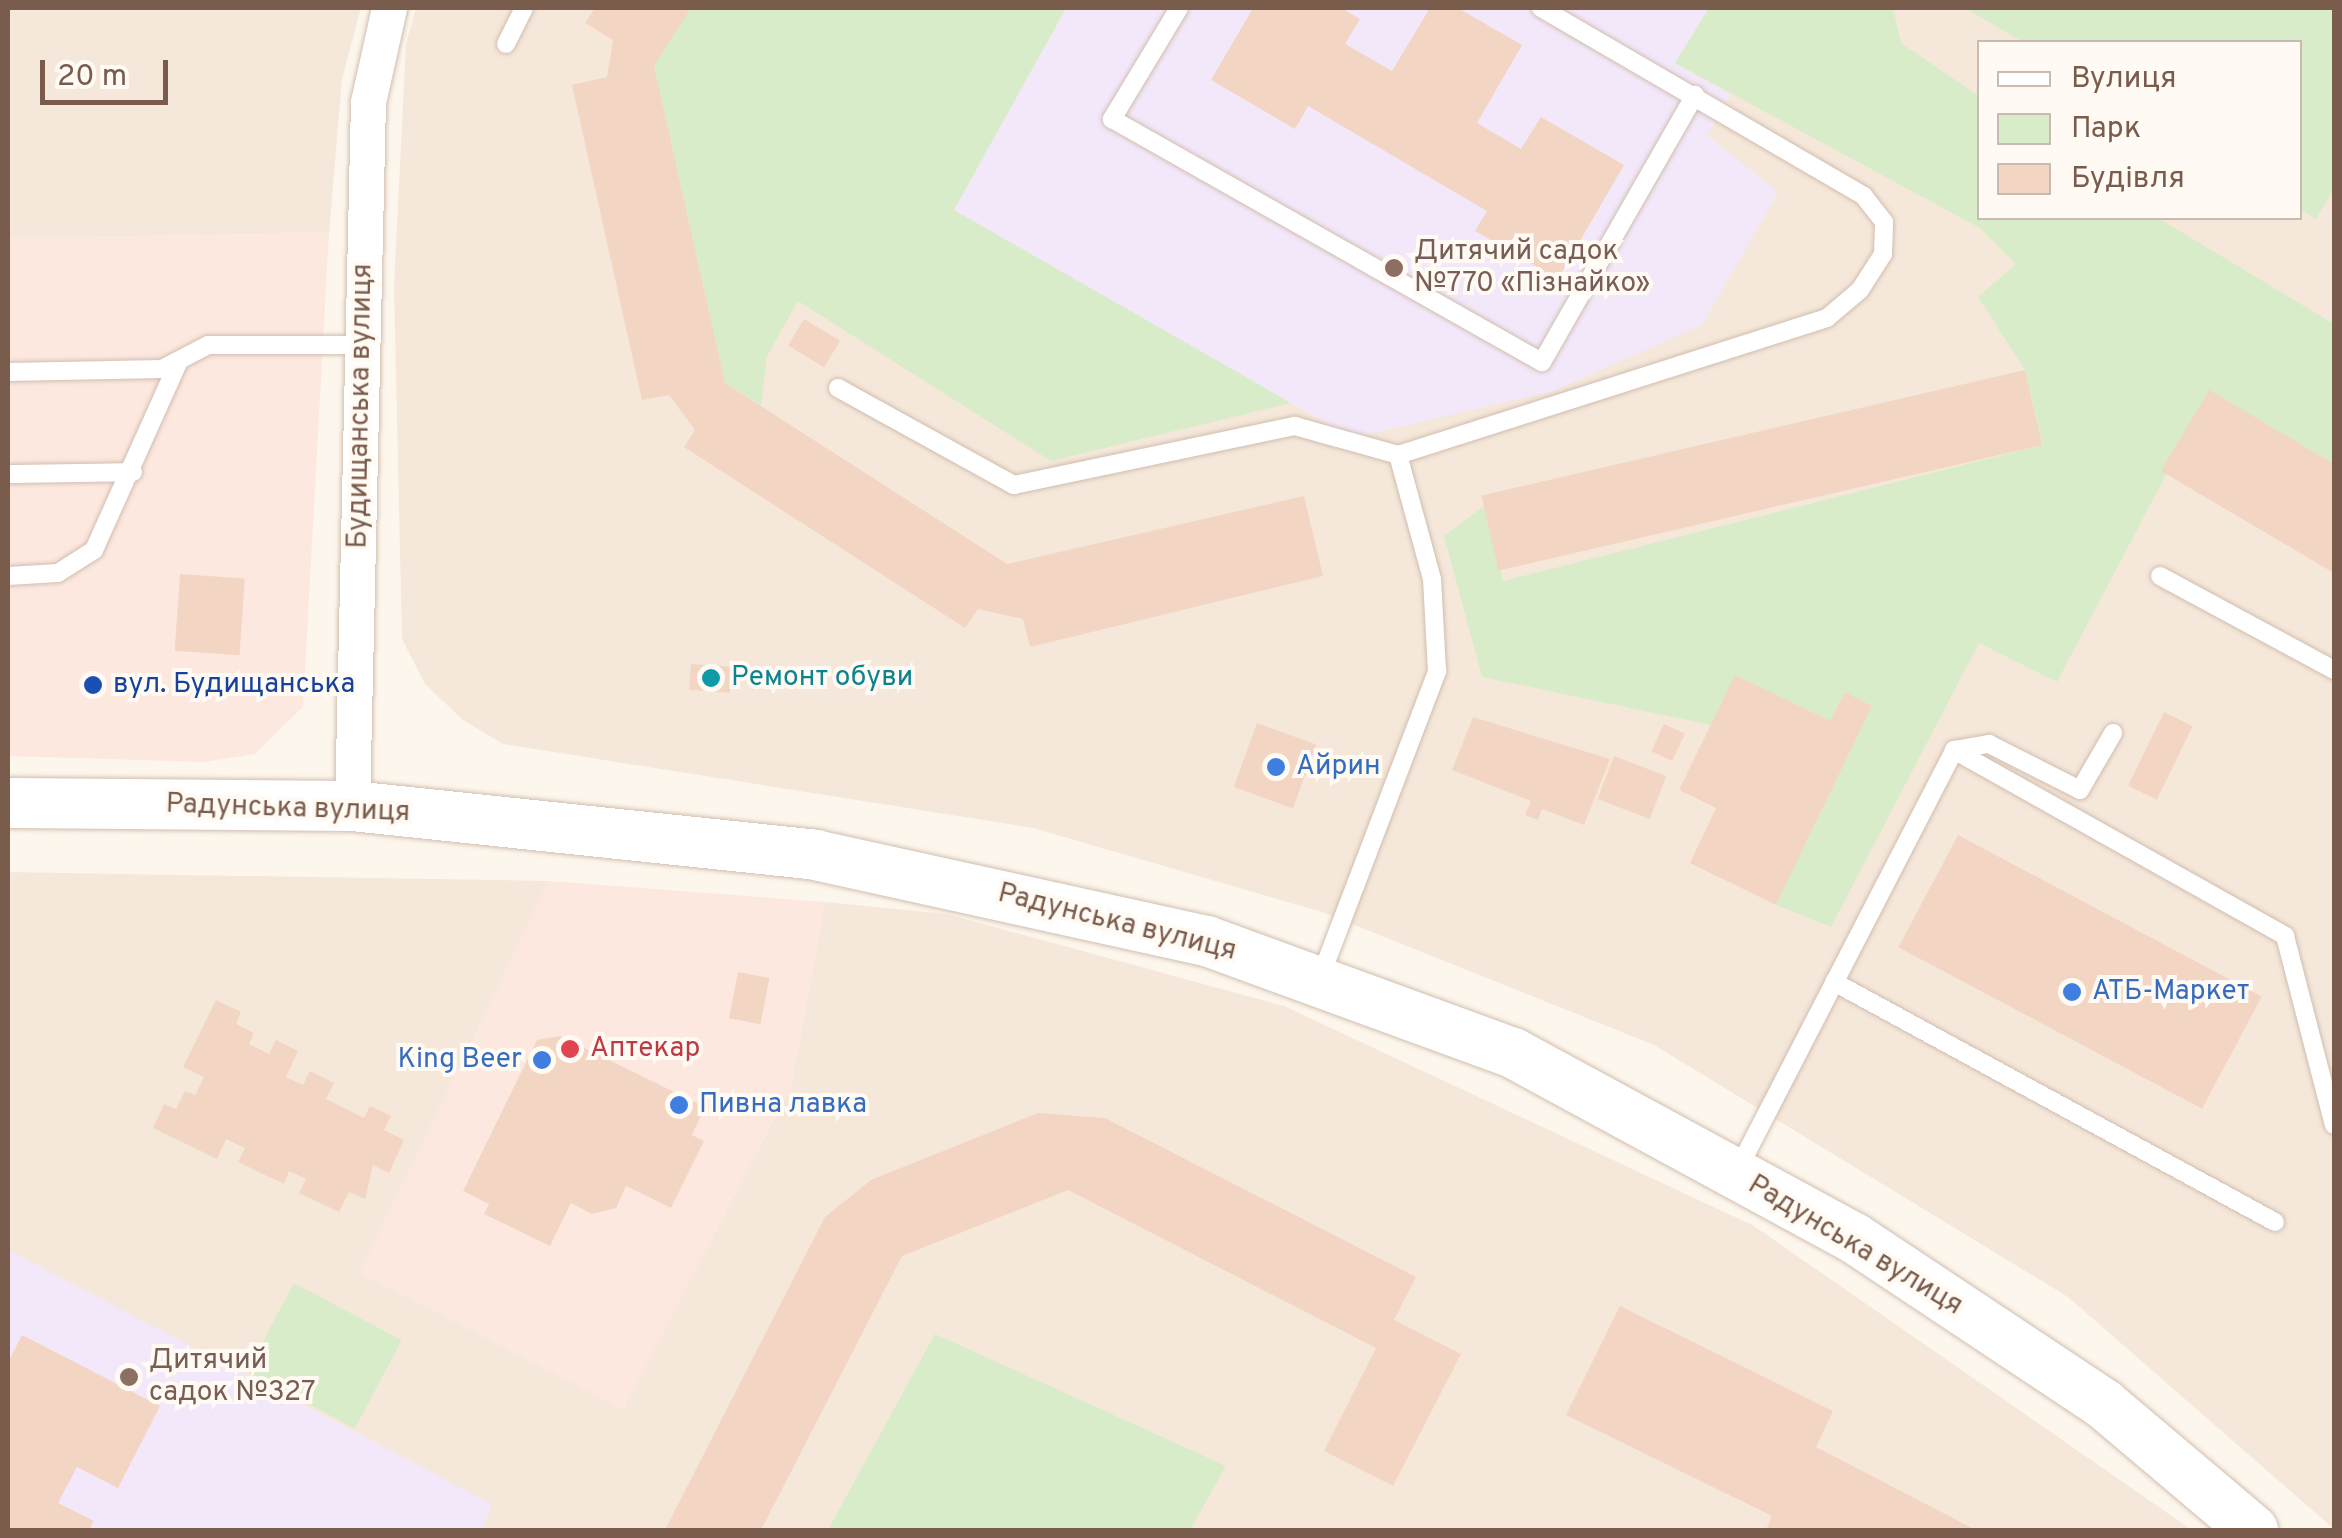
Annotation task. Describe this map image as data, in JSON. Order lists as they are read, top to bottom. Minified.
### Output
{"streets":{"main road":["Радунська вулиця"],"street":["Будищанська вулиця"]},"crossings":[["Будищанська вулиця","Радунська вулиця"]],"places":["Дитячий садок №770 «Пізнайко»","Ремонт обуви","вул. Будищанська","Айрин","АТБ-Маркет","Аптекар","King Beer","Пивна лавка","Дитячий садок №327"],"legend":["Вулиця","Парк","Будівля"],"scale_bar":"20 m"}
